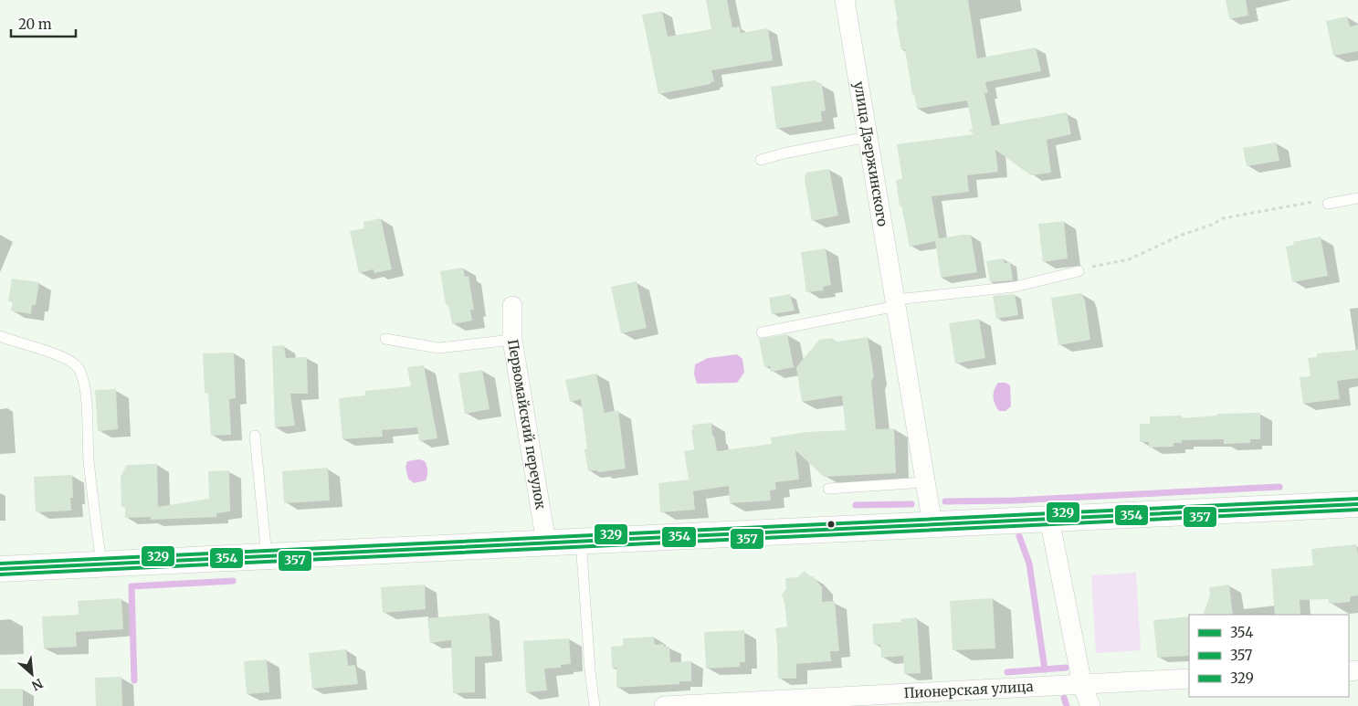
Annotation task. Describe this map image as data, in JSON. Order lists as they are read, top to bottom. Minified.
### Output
{"streets":{"street":["улица Дзержинского","Первомайский переулок","Пионерская улица"]},"lines":["transit line 329","transit line 354","transit line 357"],"legend":["354","357","329"],"scale_bar":"20 m","north":"bottom right"}
